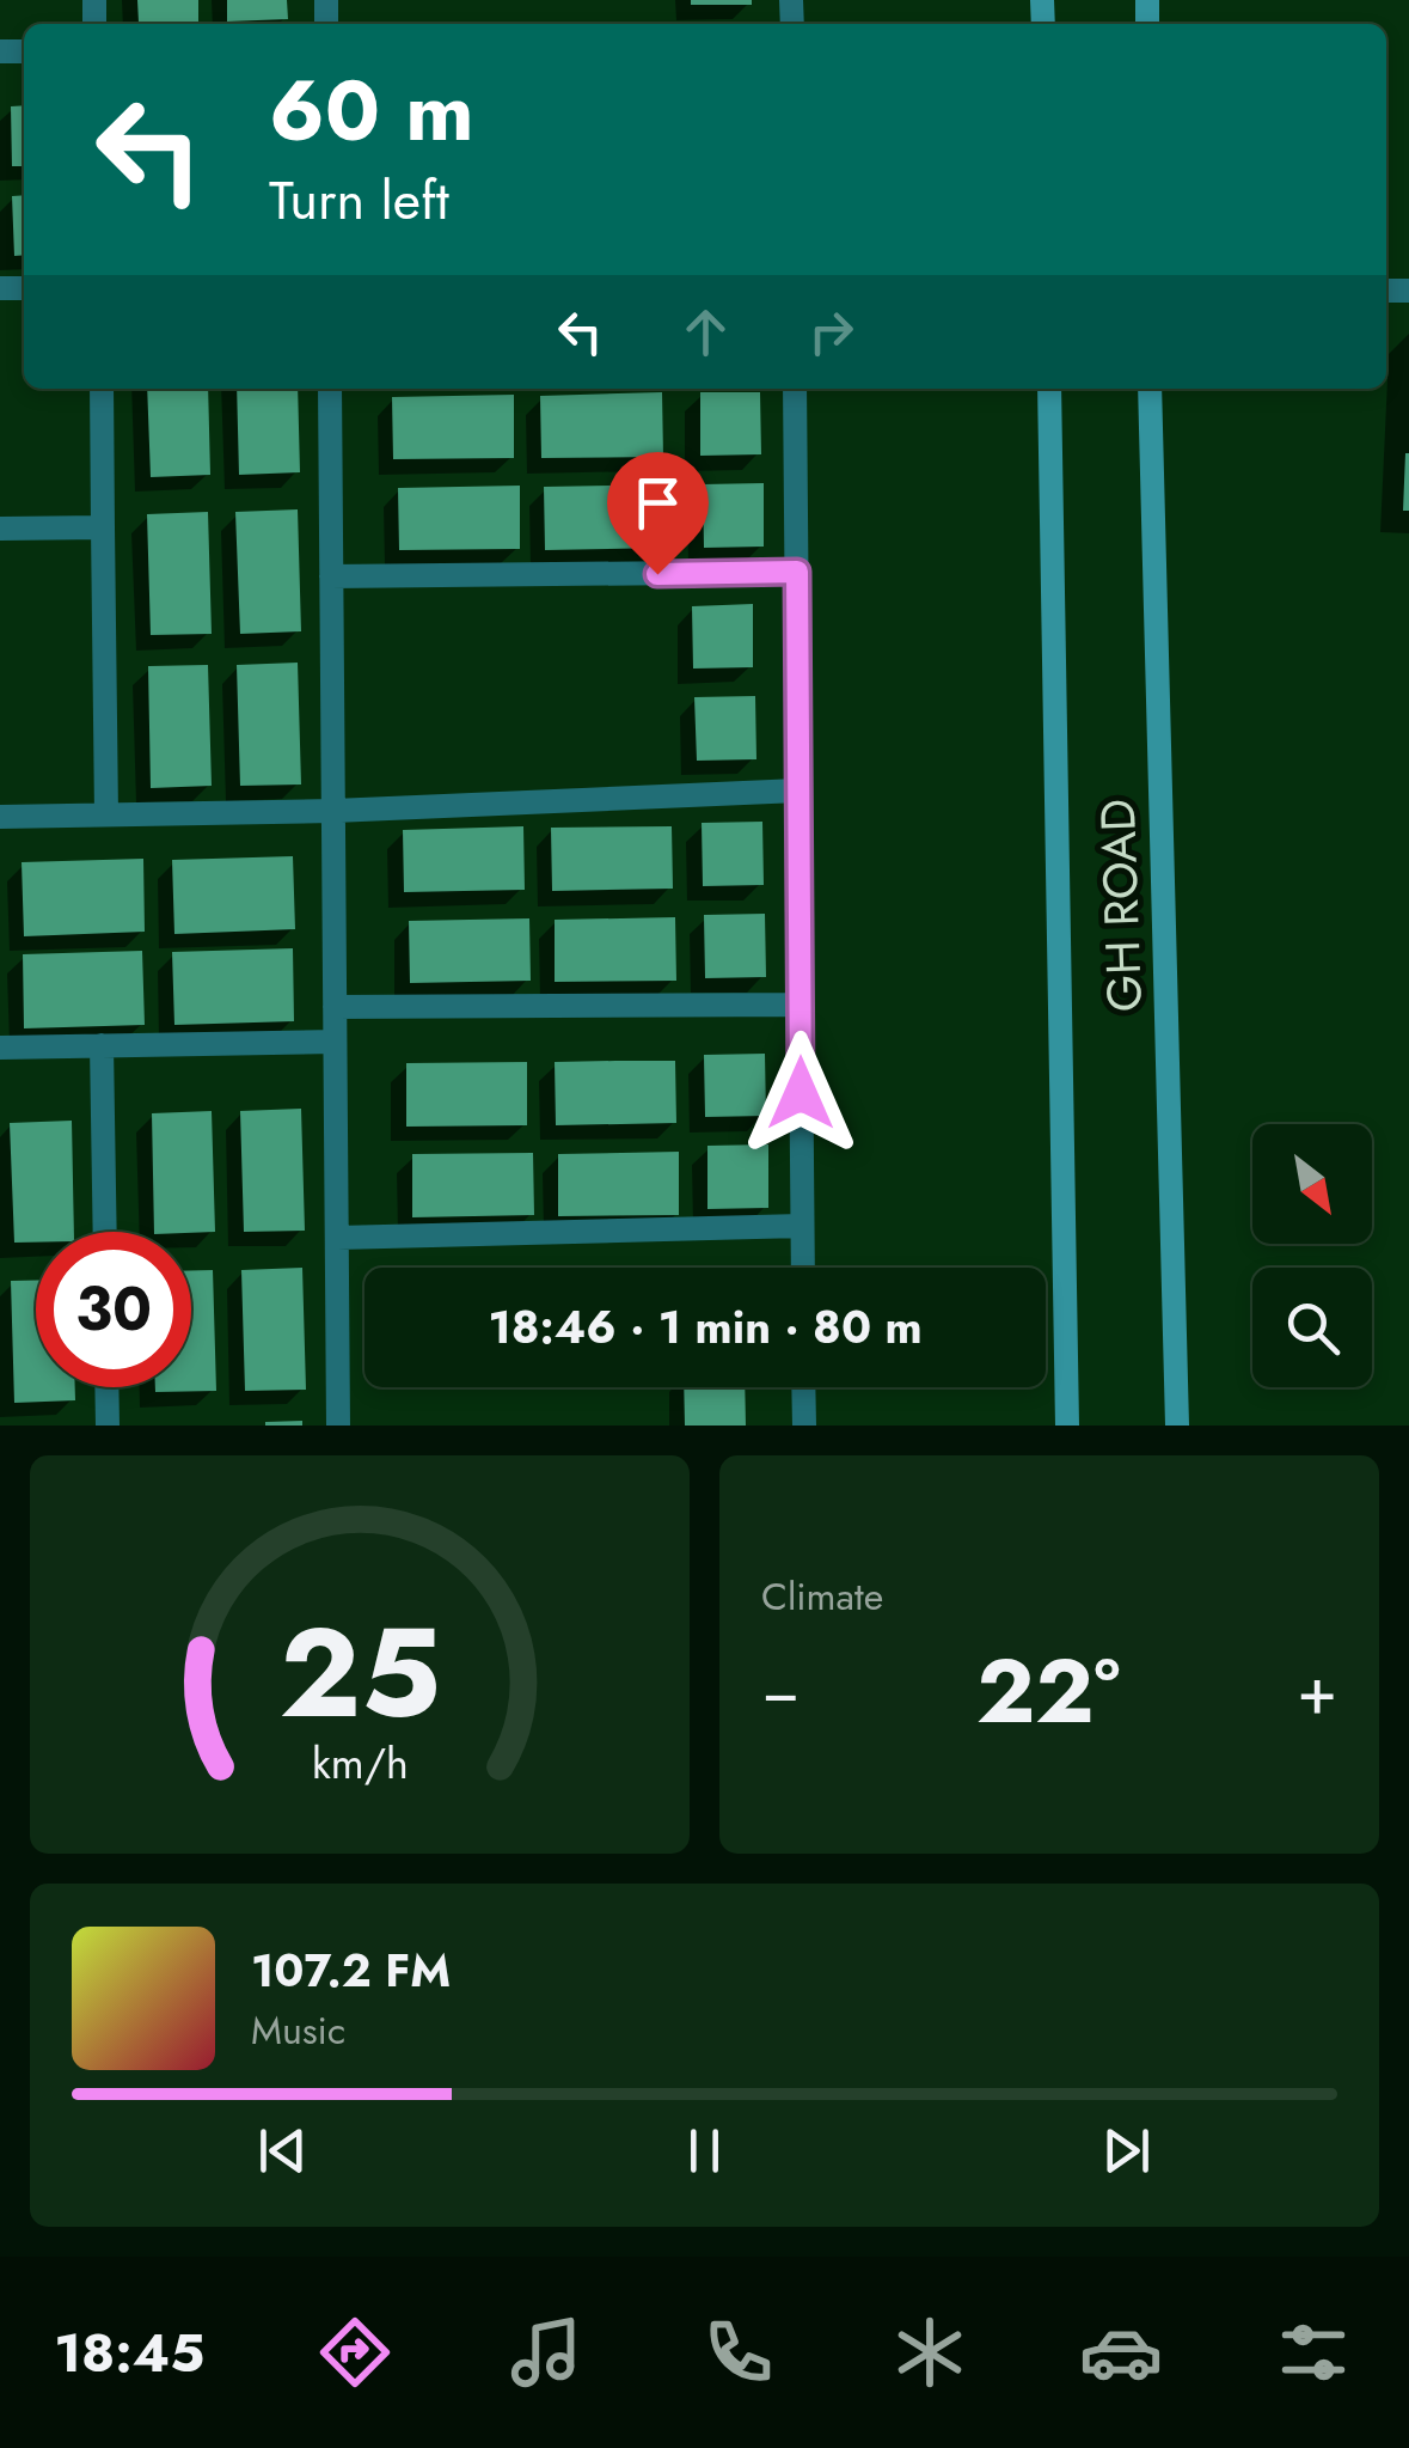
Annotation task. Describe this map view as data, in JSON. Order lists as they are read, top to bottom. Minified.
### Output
{"streets":{"main road":["GH ROAD"]},"north":"bottom right","page":{"turn":["60 m","Turn left"],"limit":"30","trip":"18:46 · 1 min · 80 m","tile":"Climate","heat":["−","22°","+"],"song":["107.2 FM","Music"],"tabs":"18:45","gauge":["25","km/h"]}}
